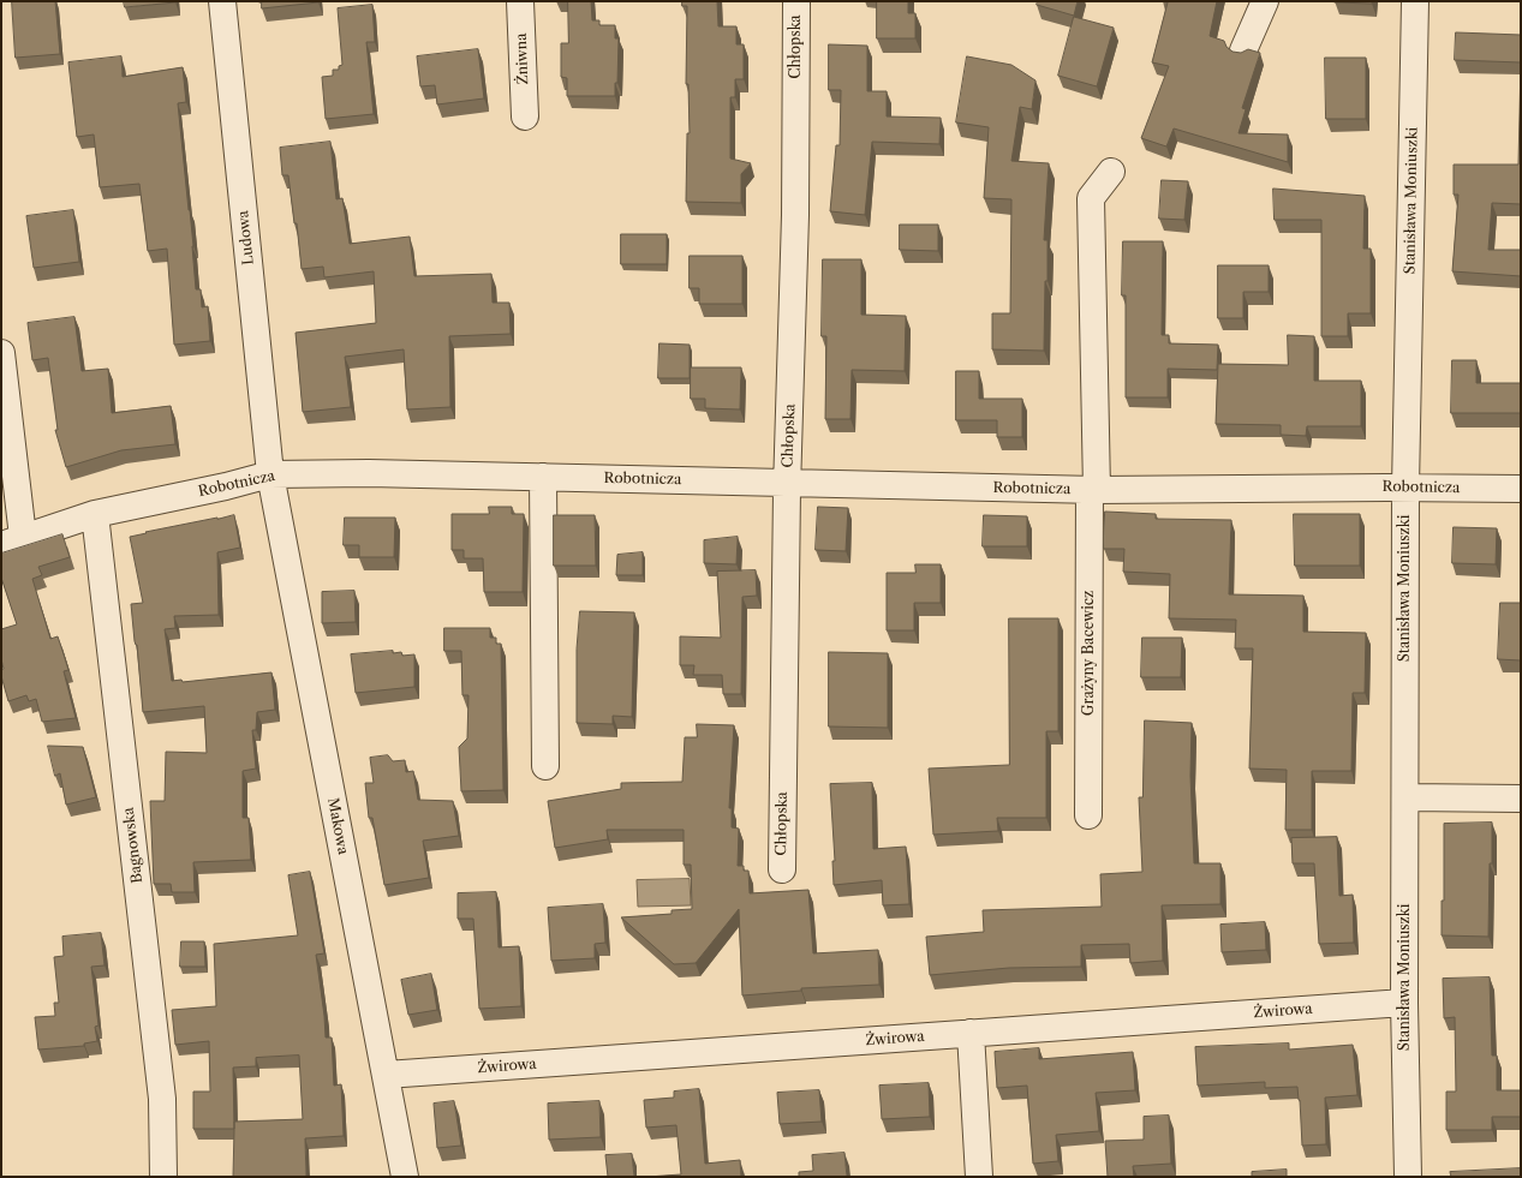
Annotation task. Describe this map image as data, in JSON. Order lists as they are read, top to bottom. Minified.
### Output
{"streets":{"street":["Chłopska","Żniwna","Stanisława Moniuszki","Ludowa","Robotnicza","Grażyny Bacewicz","Makowa","Bagnowska","Żwirowa"]},"crossings":[["Chłopska","Robotnicza"],["Stanisława Moniuszki","Robotnicza"],["Stanisława Moniuszki","Żwirowa"],["Ludowa","Robotnicza"],["Ludowa","Makowa"],["Robotnicza","Grażyny Bacewicz"],["Robotnicza","Makowa"],["Robotnicza","Bagnowska"],["Makowa","Żwirowa"]]}
